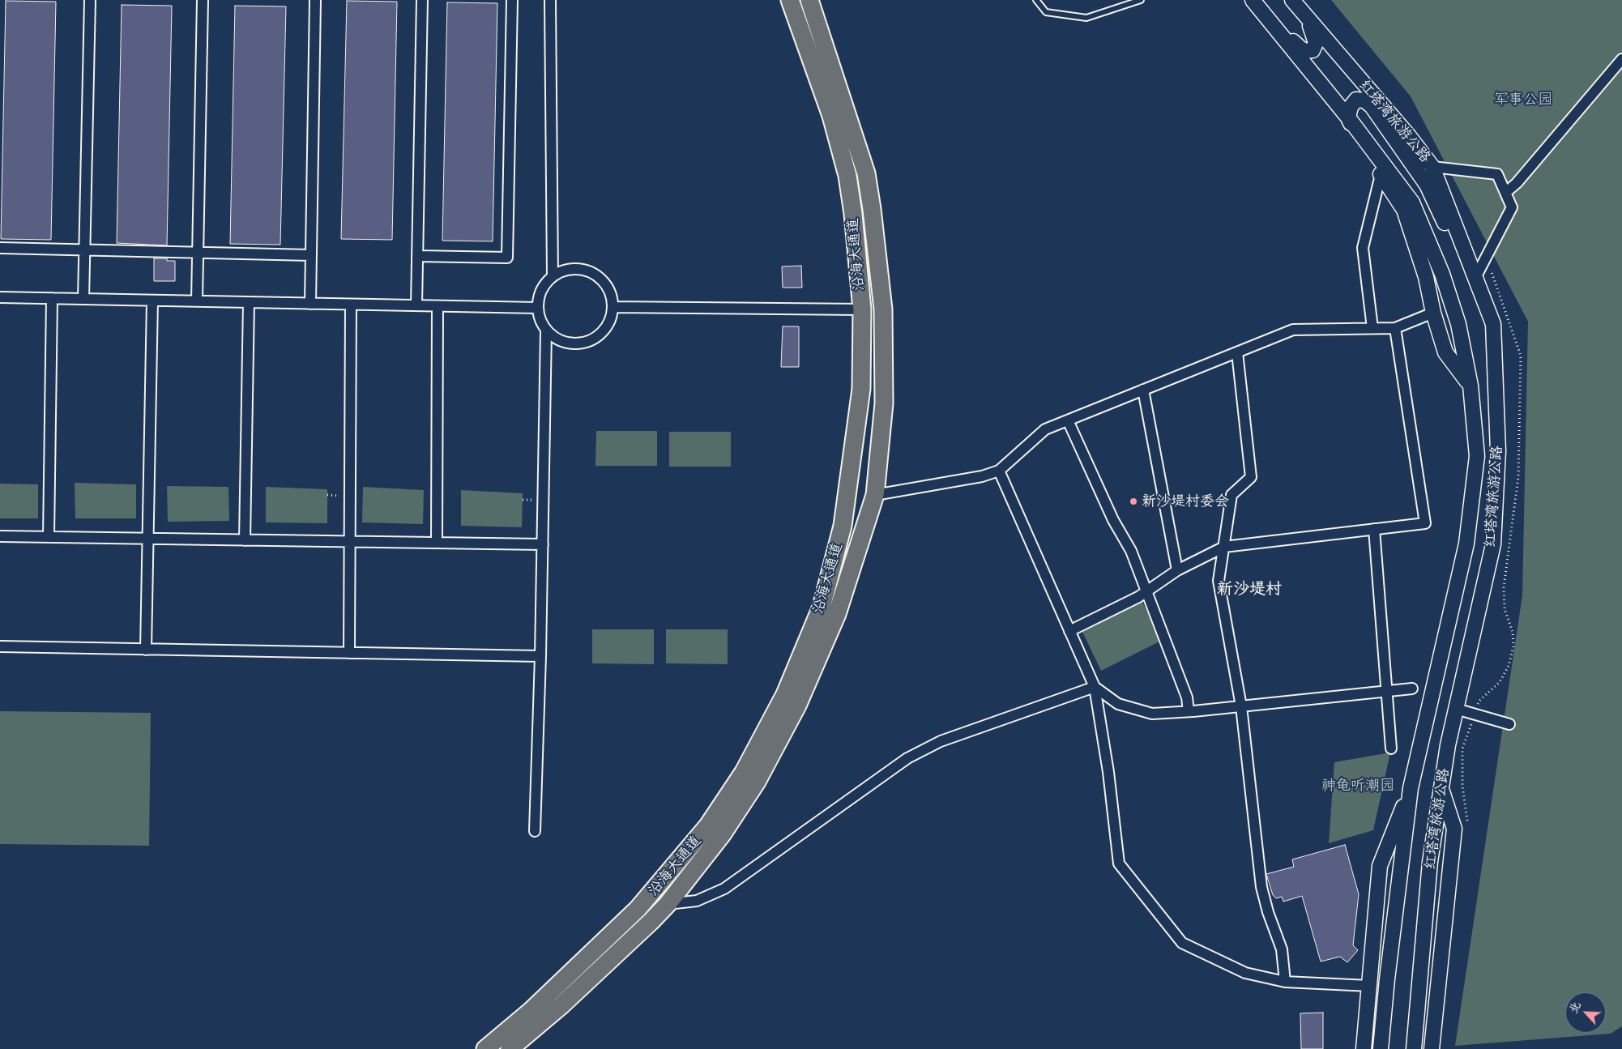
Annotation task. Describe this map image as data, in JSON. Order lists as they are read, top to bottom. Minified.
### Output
{"streets":{"highway":["沿海大通道"],"main road":["红塔湾旅游公路"]},"districts":["新沙堤村"],"parks":["军事公园","神龟听潮园"],"places":["新沙堤村委会"],"north":"top left"}
